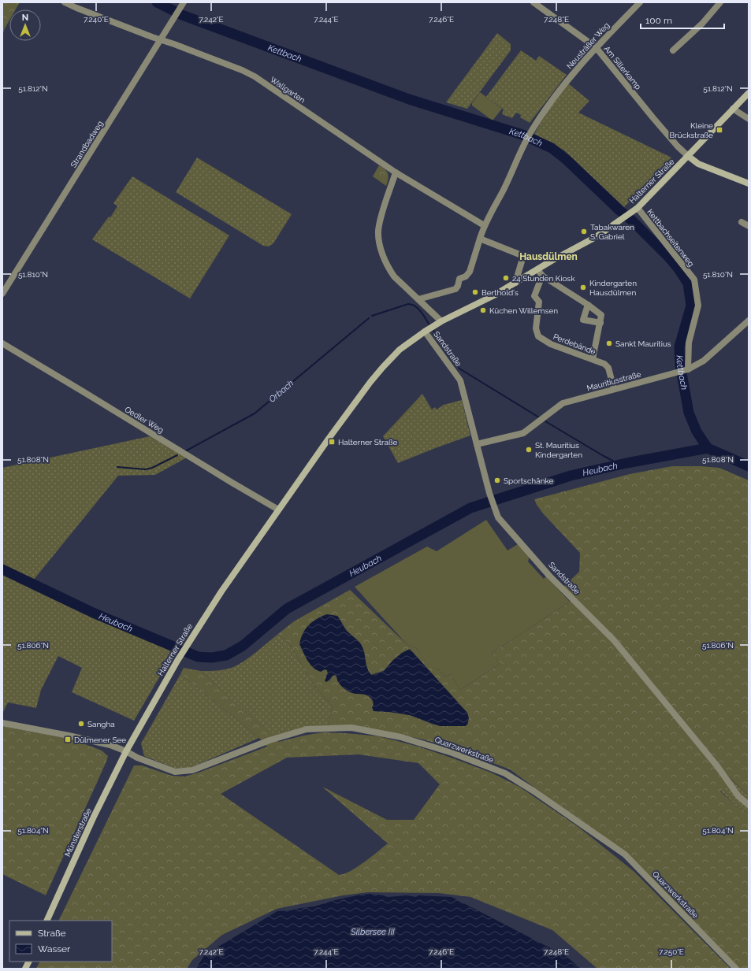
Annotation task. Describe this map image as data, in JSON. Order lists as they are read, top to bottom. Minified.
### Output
{"streets":{"main road":["Halterner Straße","Münsterstraße"],"street":["Neusträßer Weg","Am Sillerkamp","Wallgarten","Strandbadweg","Kettbachseitenweg","Perdebände","Sandstraße","Mauritiusstraße","Oedler Weg","Quarzwerkstraße"]},"crossings":[["Neusträßer Weg","Am Sillerkamp"],["Neusträßer Weg","Wallgarten"],["Am Sillerkamp","Halterner Straße"],["Wallgarten","Strandbadweg"],["Halterner Straße","Kettbachseitenweg"],["Halterner Straße","Sandstraße"],["Halterner Straße","Oedler Weg"],["Halterner Straße","Quarzwerkstraße"],["Halterner Straße","Münsterstraße"],["Kettbachseitenweg","Mauritiusstraße"],["Perdebände","Mauritiusstraße"],["Sandstraße","Mauritiusstraße"],["Quarzwerkstraße","Münsterstraße"]],"districts":["Hausdülmen"],"water":["Kettbach","Orbach","Heubach","Silbersee III"],"places":{"transit":["Kleine Brückstraße","Halterner Straße","Dülmener See"],"other":["Tabakwaren S. Gabriel","24 Stunden Kiosk","Kindergarten Hausdülmen","Berthold's","Küchen Willemsen","Sankt Mauritius","St. Mauritius Kindergarten","Sportschänke","Sangha"]},"legend":["Straße","Wasser"],"scale_bar":"100 m","north":"top","coordinates":["7.240°E","7.242°E","7.244°E","7.246°E","7.248°E","51.812°N","51.810°N","51.808°N","51.806°N","51.804°N","7.250°E"]}
